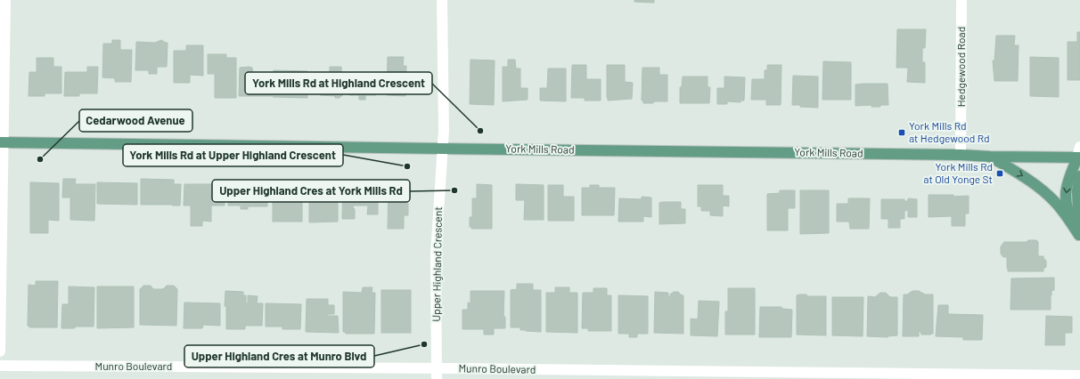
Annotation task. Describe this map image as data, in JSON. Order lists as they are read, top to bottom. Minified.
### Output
{"streets":{"main road":["York Mills Road"],"street":["Hedgewood Road","Upper Highland Crescent","Munro Boulevard"]},"crossings":[["Hedgewood Road","York Mills Road"],["York Mills Road","Upper Highland Crescent"],["Upper Highland Crescent","Munro Boulevard"]],"places":{"other":["York Mills Rd at Highland Crescent","Cedarwood Avenue","York Mills Rd at Upper Highland Crescent","Upper Highland Cres at York Mills Rd","Upper Highland Cres at Munro Blvd"],"transit":["York Mills Rd at Hedgewood Rd","York Mills Rd at Old Yonge St"]}}
